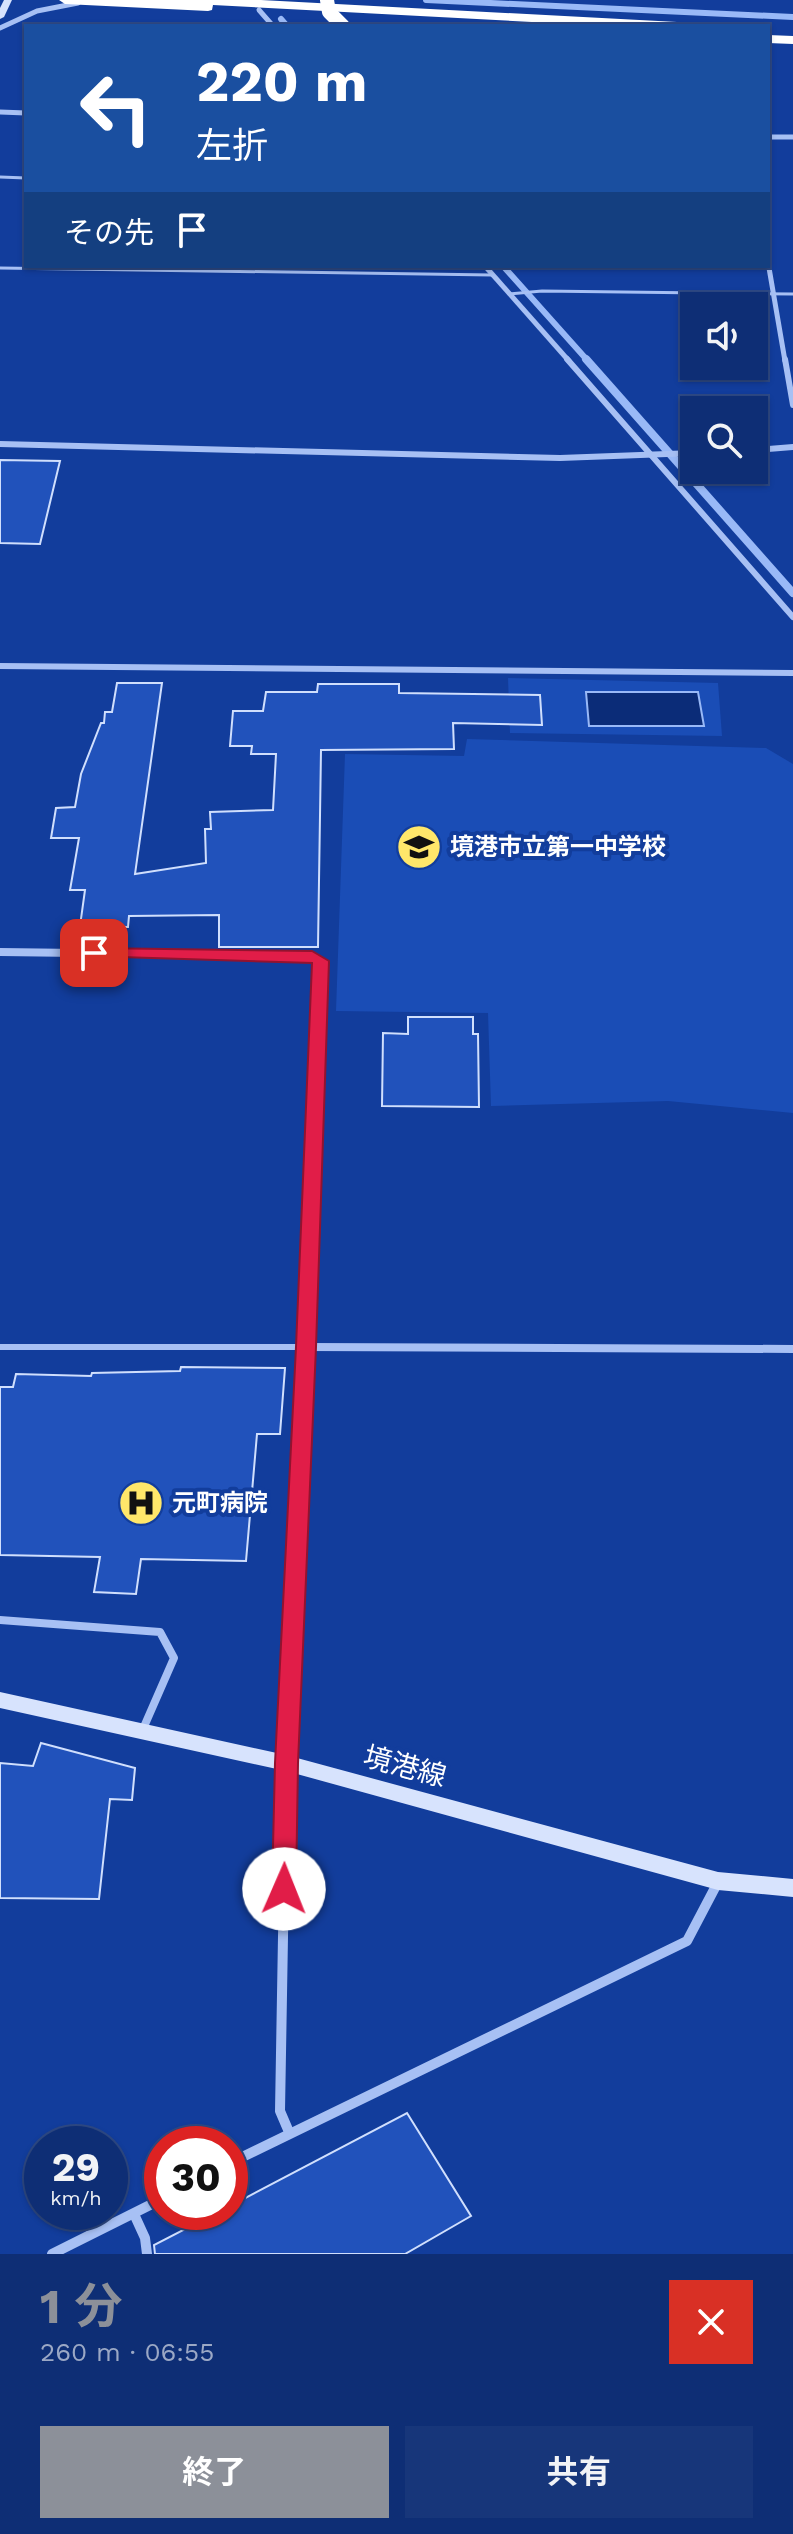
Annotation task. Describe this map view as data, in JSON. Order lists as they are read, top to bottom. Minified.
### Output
{"streets":{"main road":["境港線"]},"places":{"school or university":["境港市立第一中学校"],"hospital":["元町病院"]},"page":{"turn":["220 m","左折"],"then":"その先","speed":"29 km/h","limit":"30","heading":["1 分","260 m · 06:55"],"buttons":["終了","共有"]}}
